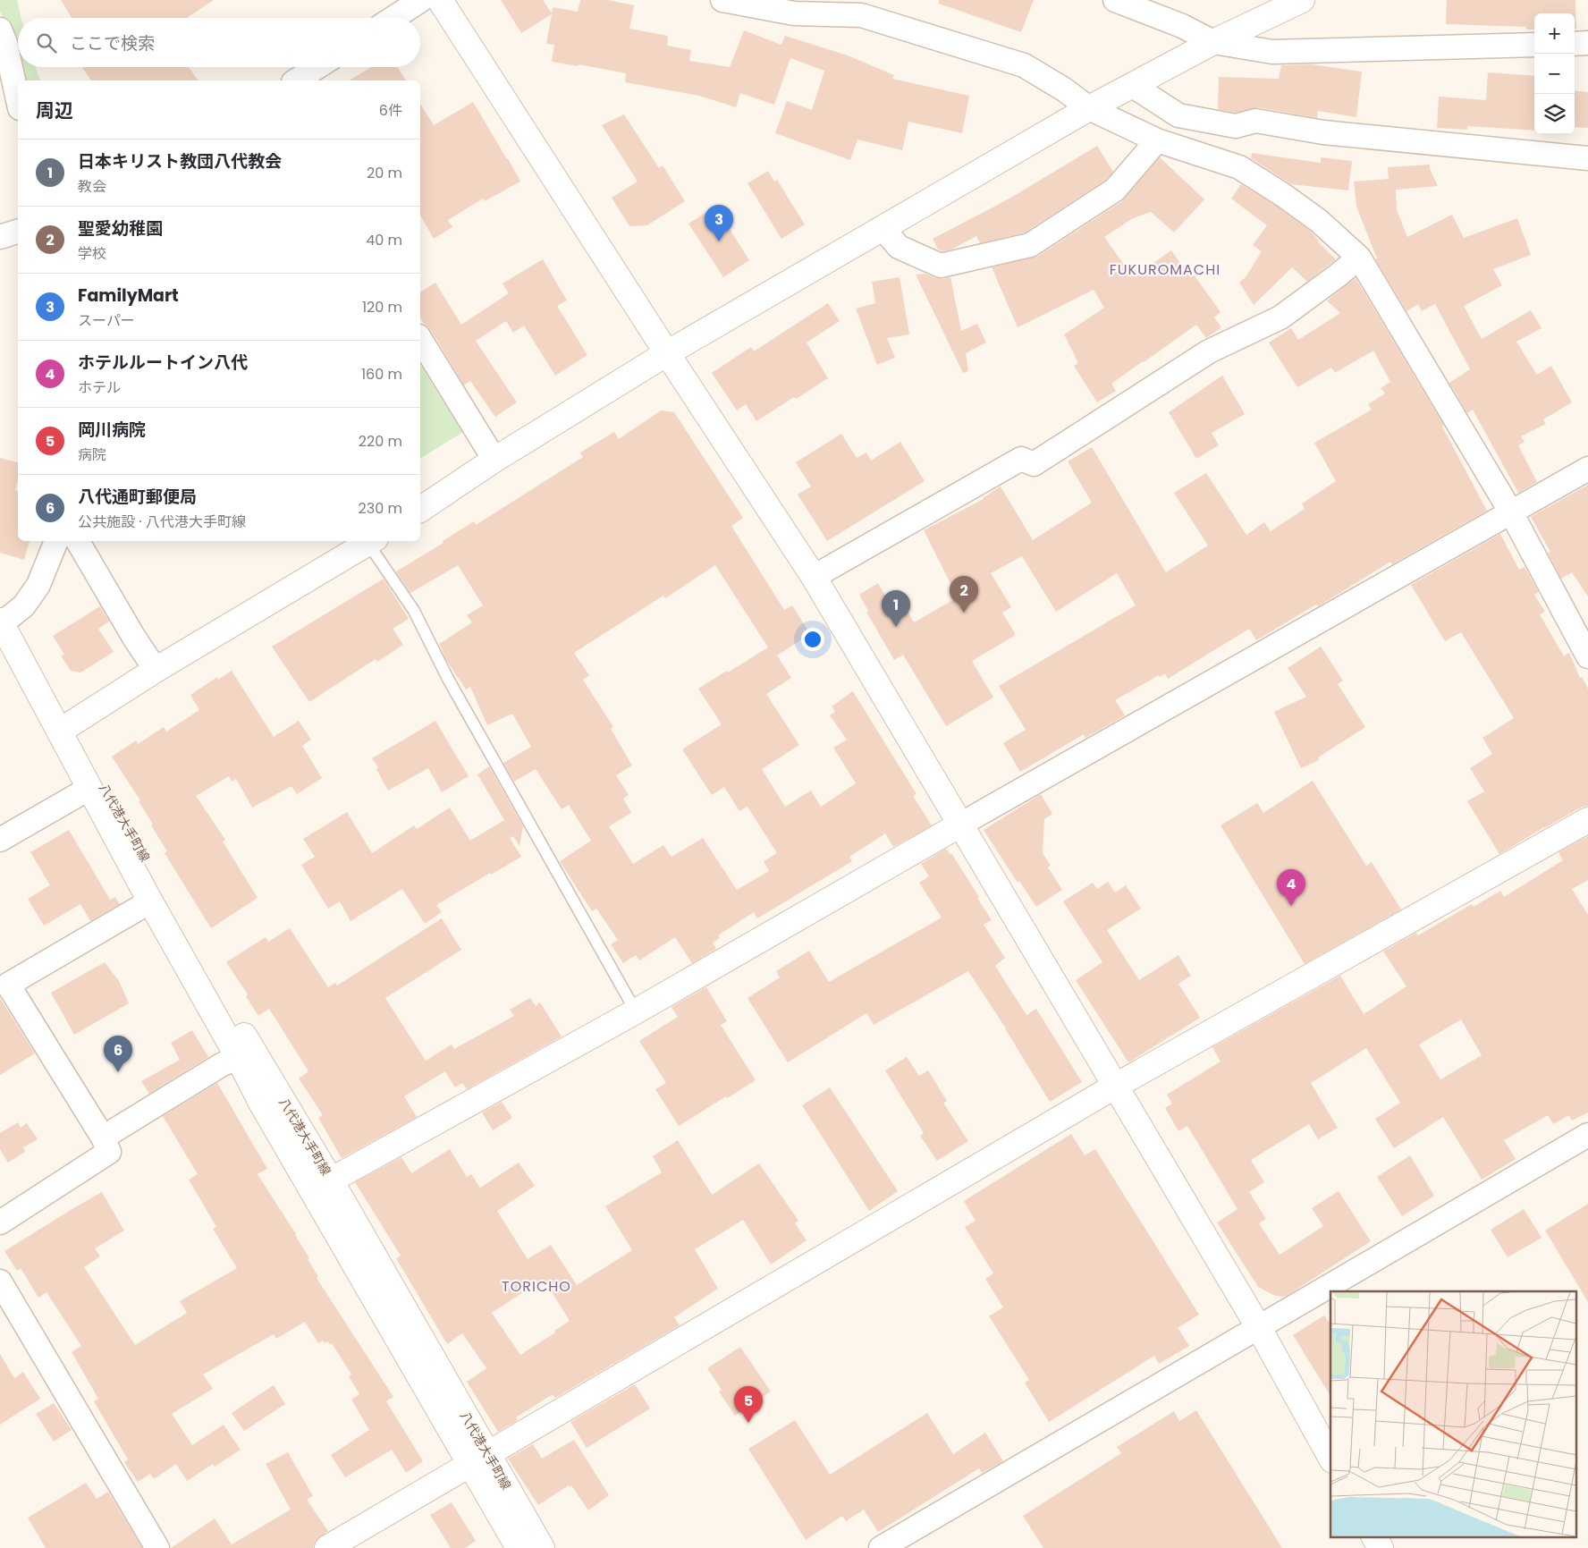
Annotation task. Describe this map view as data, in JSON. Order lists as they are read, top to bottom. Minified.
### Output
{"streets":{"street":["八代港大手町線"]},"districts":["FUKUROMACHI","TORICHO"],"page":{"map_buttons":["+","−"],"search":"ここで検索","heading":["周辺","6件"],"list":[{"mark":"1","name":"日本キリスト教団八代教会","note":"教会","value":"20 m"},{"mark":"2","name":"聖愛幼稚園","note":"学校","value":"40 m"},{"mark":"3","name":"FamilyMart","note":"スーパー","value":"120 m"},{"mark":"4","name":"ホテルルートイン八代","note":"ホテル","value":"160 m"},{"mark":"5","name":"岡川病院","note":"病院","value":"220 m"},{"mark":"6","name":"八代通町郵便局","note":"公共施設 · 八代港大手町線","value":"230 m"}],"pins":["3","2","1","4","6","5"]}}
